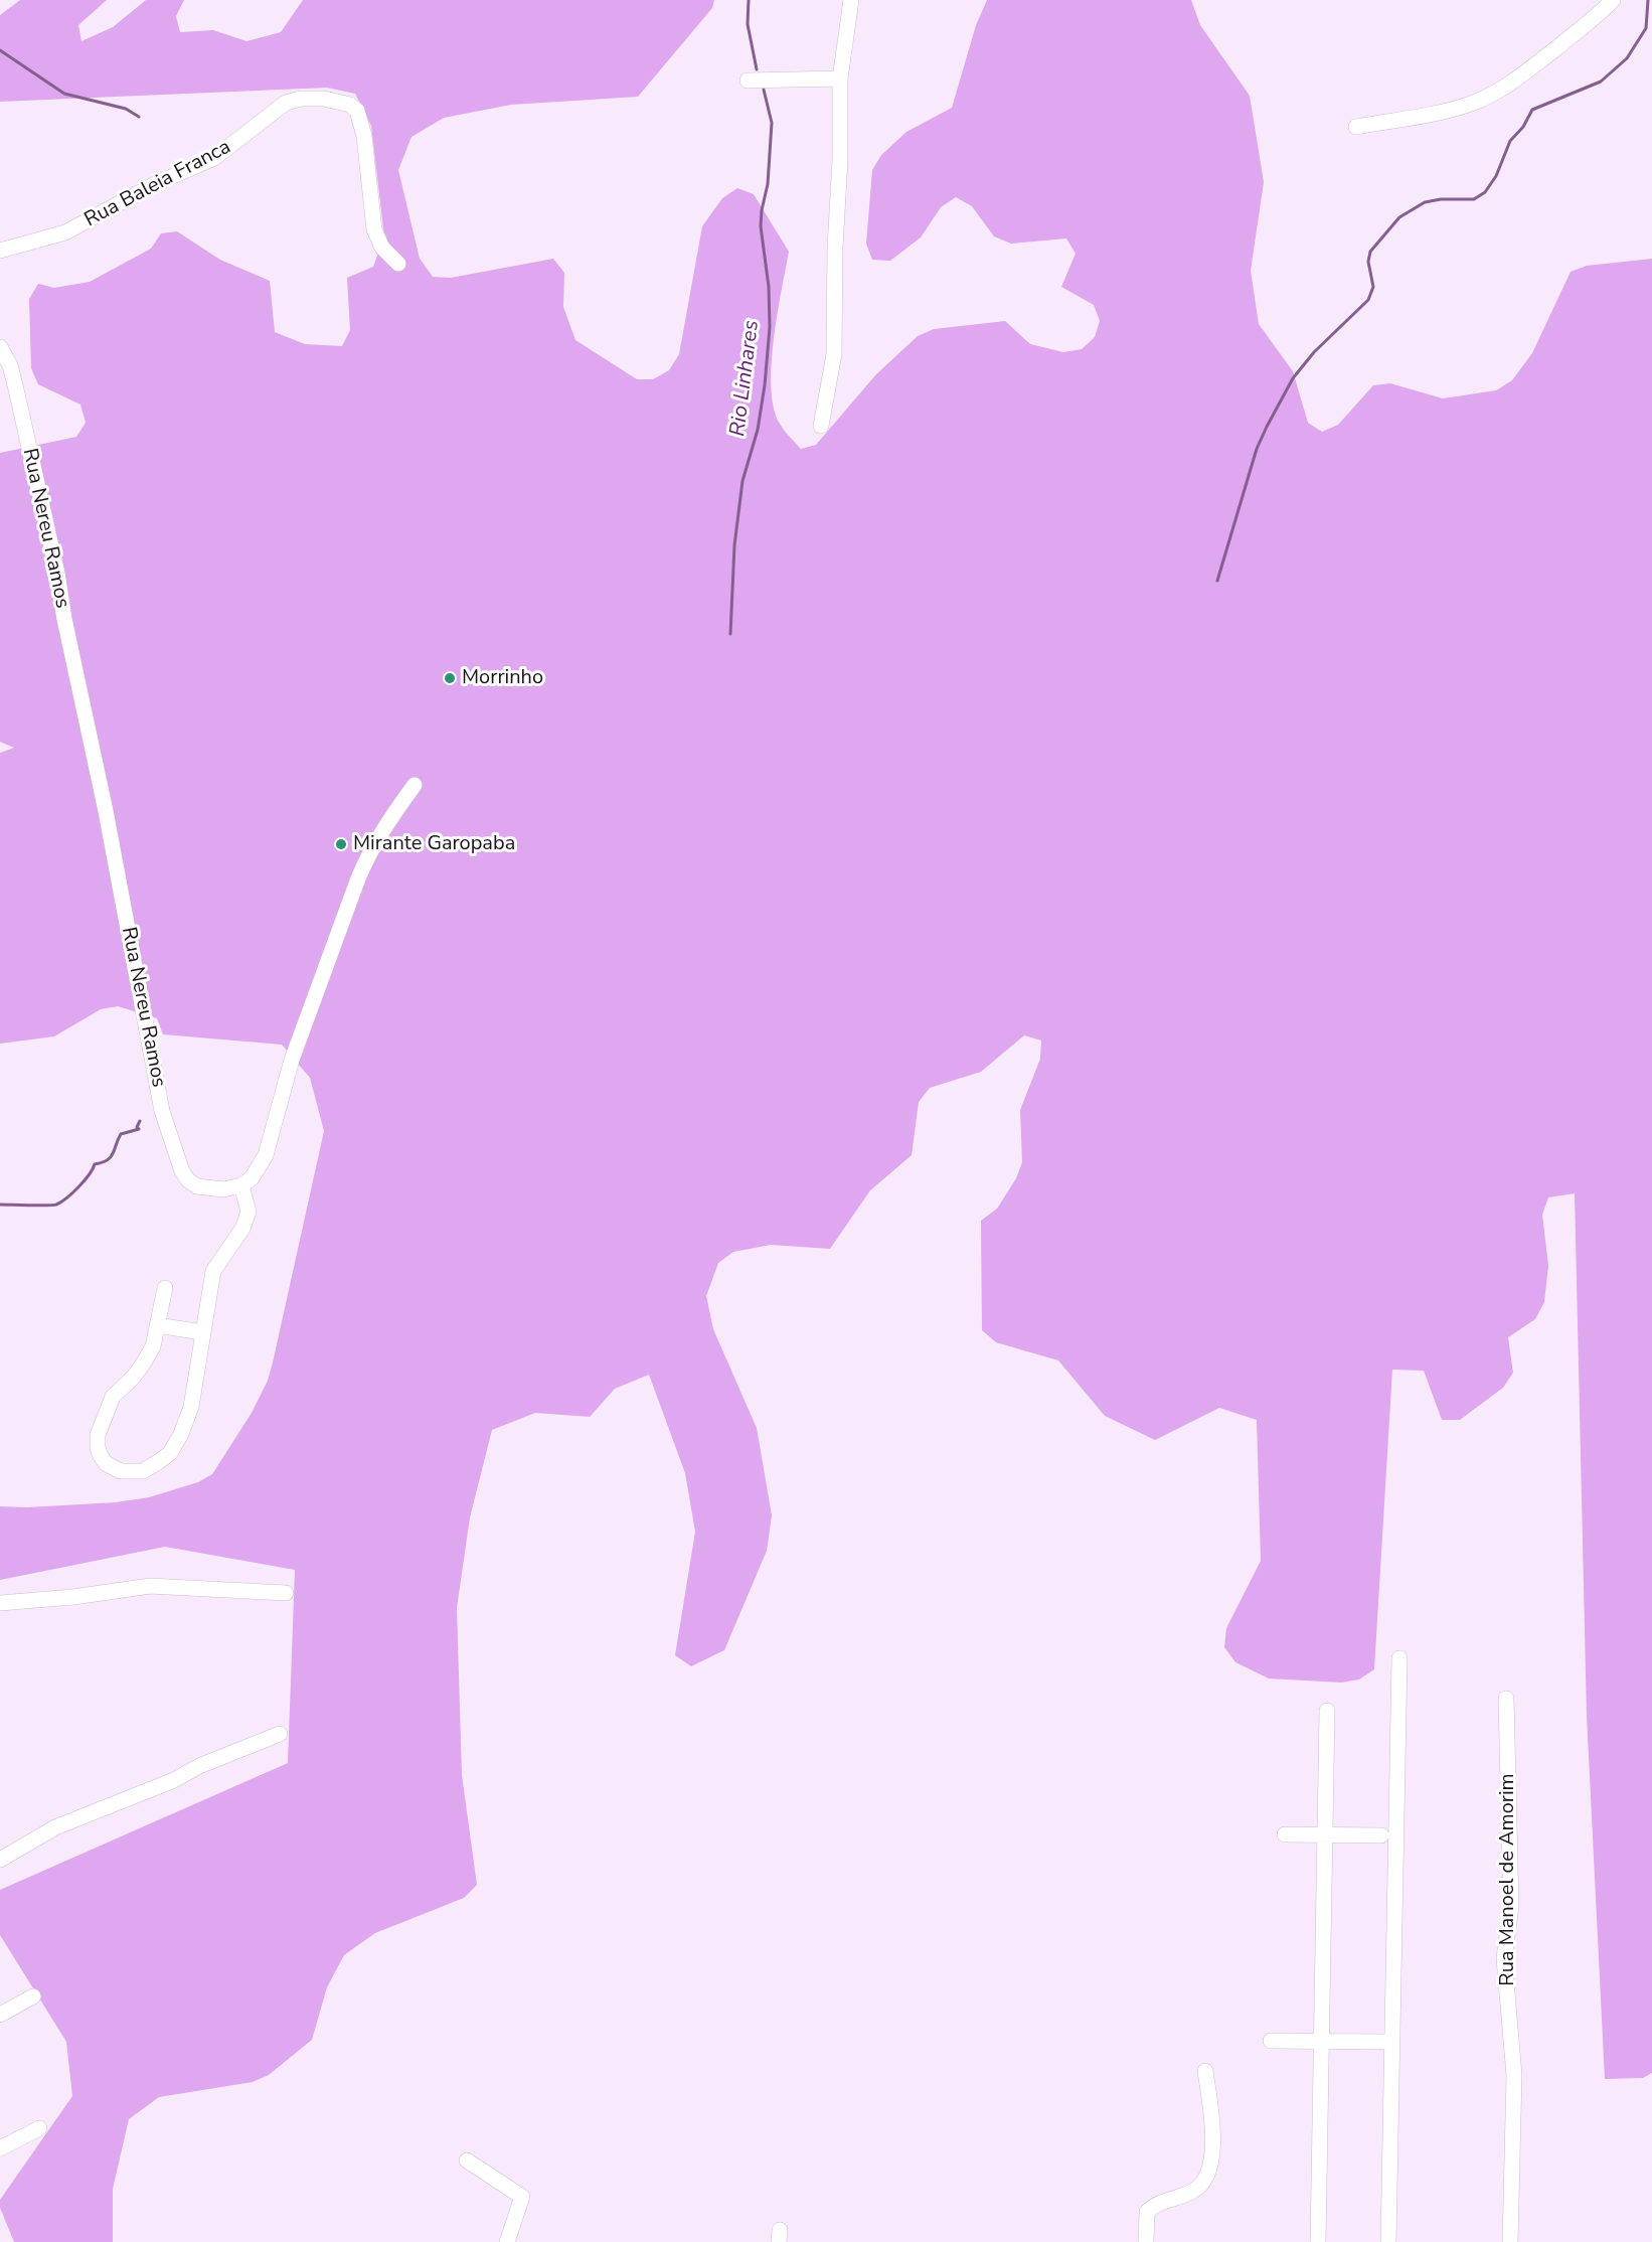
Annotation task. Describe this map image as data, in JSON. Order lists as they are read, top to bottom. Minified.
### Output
{"streets":{"street":["Rua Baleia Franca","Rua Nereu Ramos","Rua Manoel de Amorim"]},"water":["Rio Linhares"],"places":["Morrinho","Mirante Garopaba"]}
